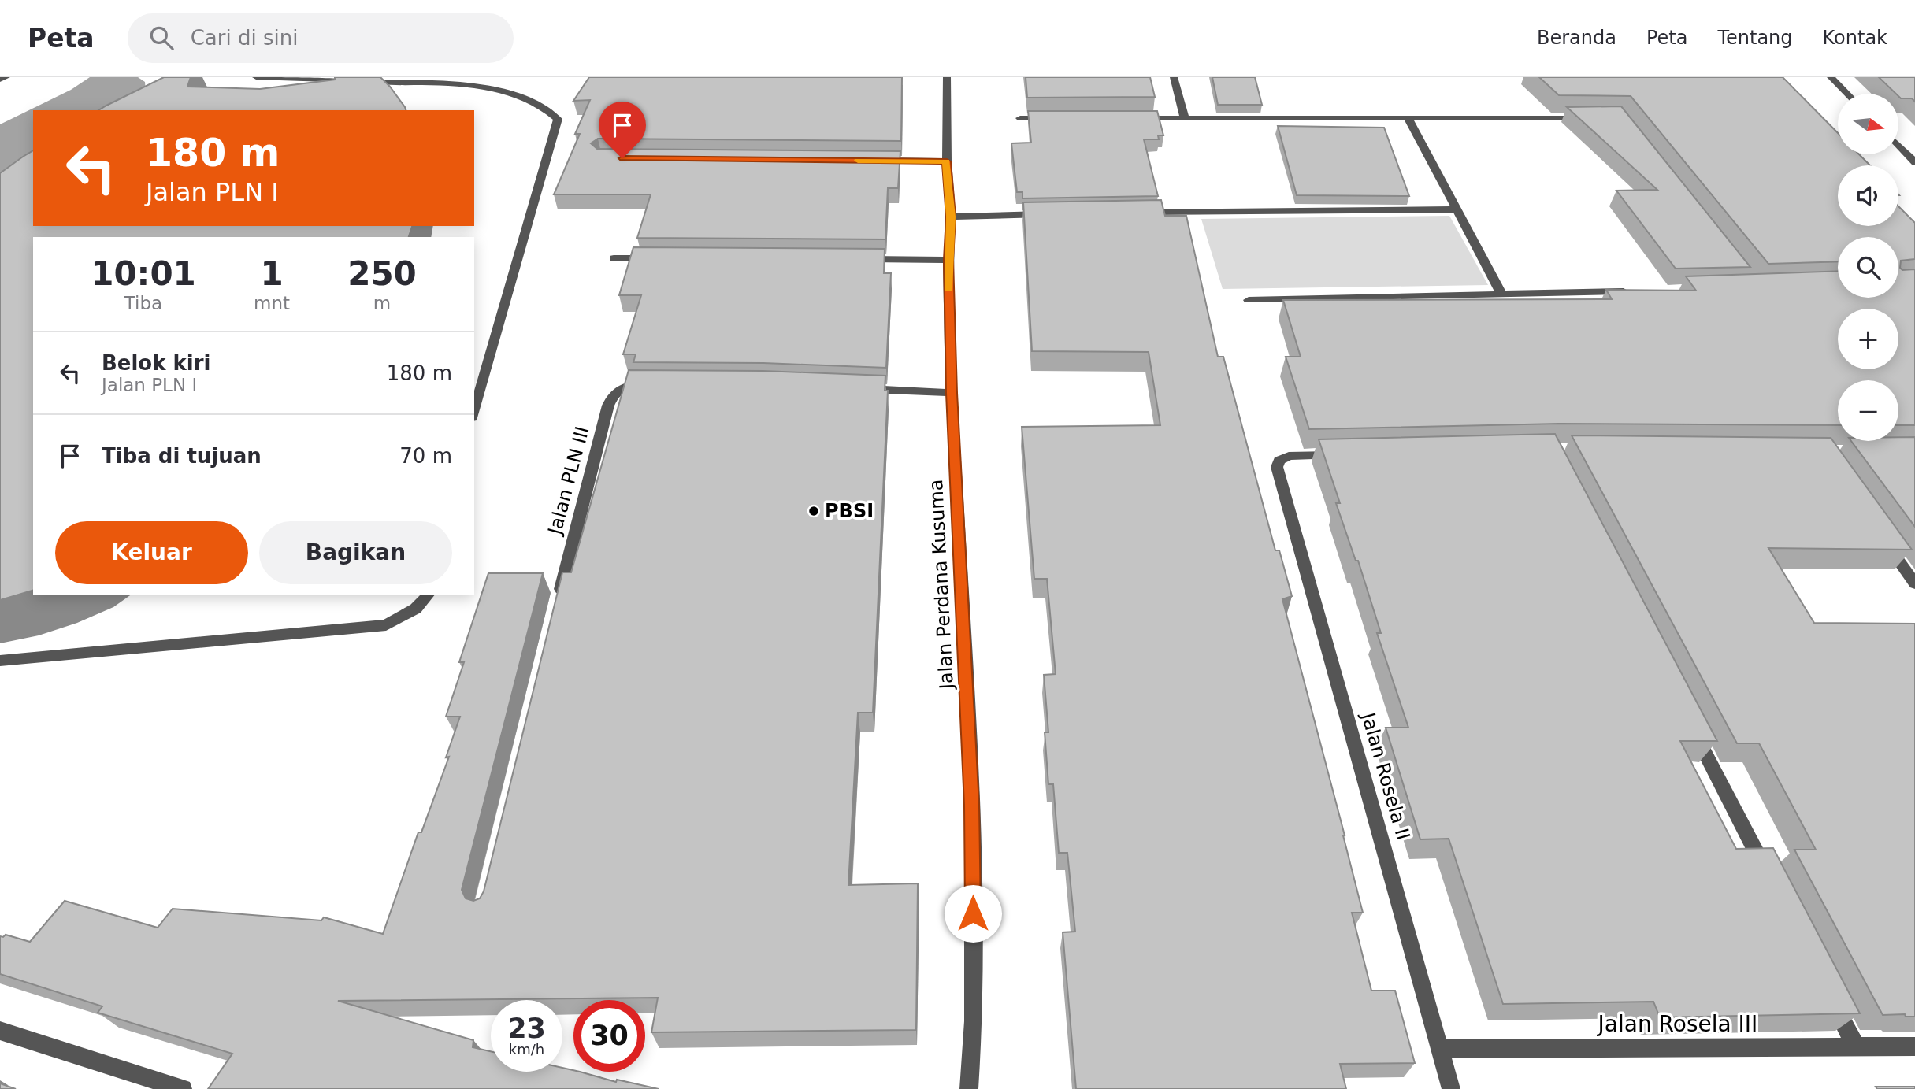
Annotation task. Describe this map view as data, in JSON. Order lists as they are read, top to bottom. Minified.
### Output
{"streets":{"street":["Jalan PLN III","Jalan Perdana Kusuma","Jalan Rosela II","Jalan Rosela III"]},"crossings":[["Jalan Rosela II","Jalan Rosela III"]],"places":["PBSI"],"north":"right","page":{"header":"Peta","search":"Cari di sini","nav":["Beranda","Peta","Tentang","Kontak"],"map_buttons":["+","−"],"turn":["180 m","Jalan PLN I"],"eta":["10:01","Tiba","1","mnt","250","m"],"list":[{"name":"Belok kiri","note":"Jalan PLN I","value":"180 m"},{"name":"Tiba di tujuan","value":"70 m"}],"buttons":["Keluar","Bagikan"],"speed":"23 km/h","limit":"30"}}
